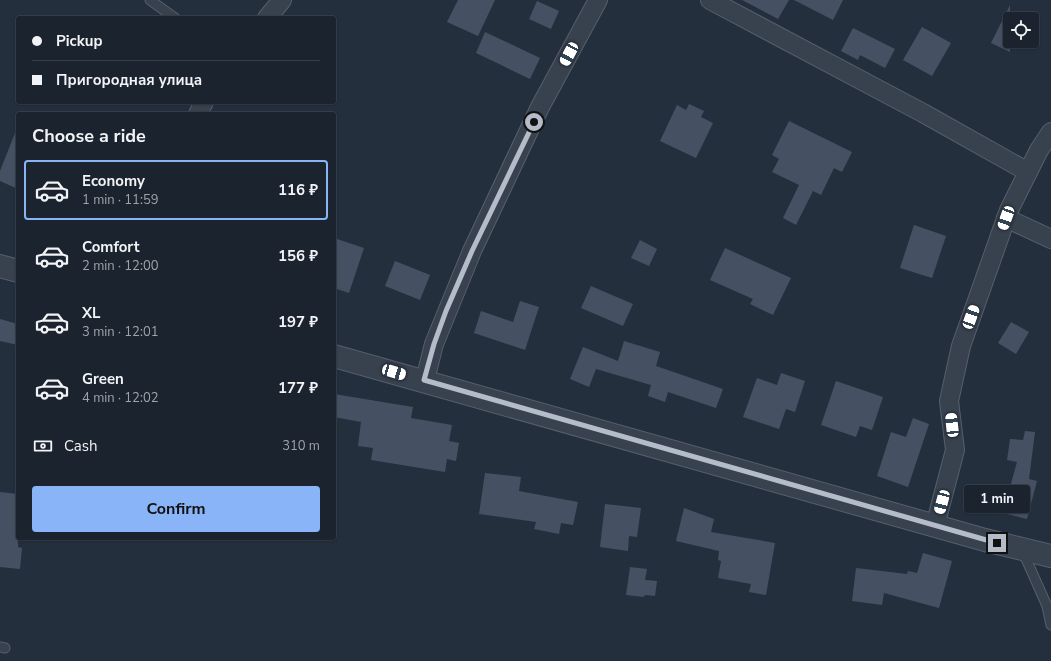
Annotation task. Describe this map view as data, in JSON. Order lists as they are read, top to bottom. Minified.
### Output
{"page":{"banner":["Pickup","Пригородная улица"],"heading":"Choose a ride","list":[{"name":"Economy","note":"1 min · 11:59","value":"116 ₽"},{"name":"Comfort","note":"2 min · 12:00","value":"156 ₽"},{"name":"XL","note":"3 min · 12:01","value":"197 ₽"},{"name":"Green","note":"4 min · 12:02","value":"177 ₽"}],"pay":["Cash","310 m"],"buttons":"Confirm","bubble":"1 min"}}
